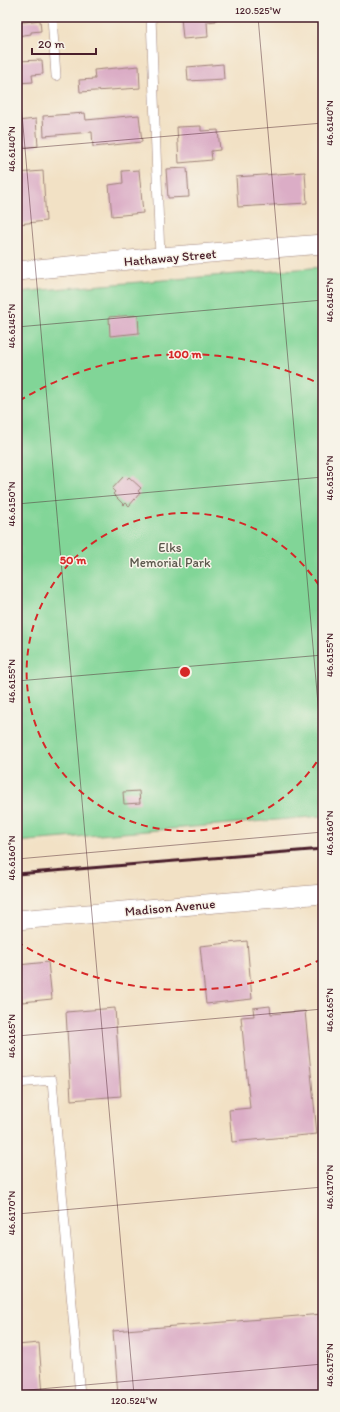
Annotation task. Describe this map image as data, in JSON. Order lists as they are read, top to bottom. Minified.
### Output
{"streets":{"street":["Hathaway Street","Madison Avenue"]},"parks":["Elks Memorial Park"],"scale_bar":"20 m","coordinates":["120.525°W","46.6140°N","46.6145°N","46.6150°N","46.6155°N","46.6160°N","46.6165°N","46.6170°N","46.6175°N","120.524°W"],"rings":["100 m","50 m"]}
